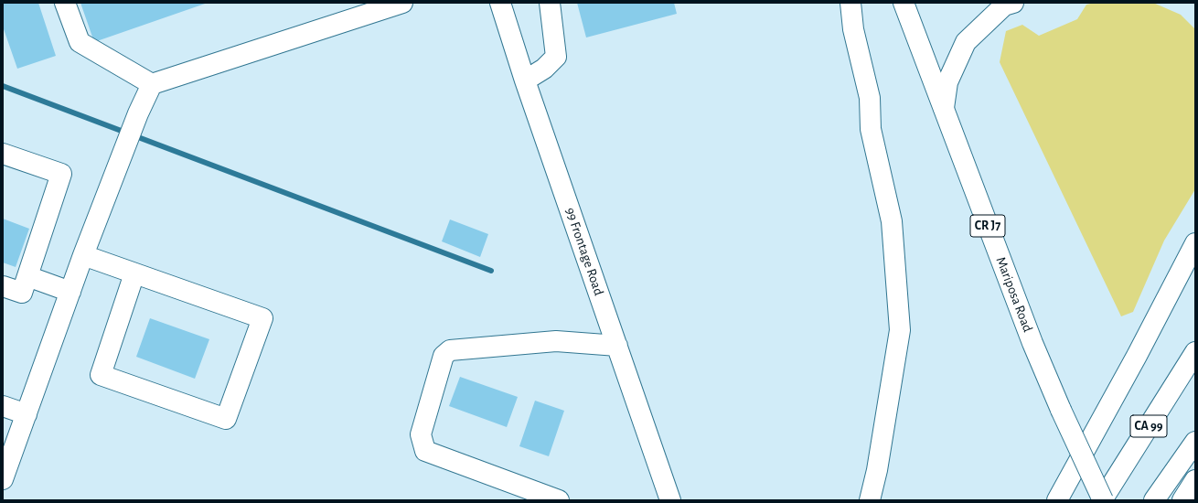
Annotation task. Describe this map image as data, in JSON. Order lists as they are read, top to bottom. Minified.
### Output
{"streets":{"main road":["CR J7","99 Frontage Road","Mariposa Road","CA 99"]},"crossings":[["Mariposa Road","CA 99"]]}
